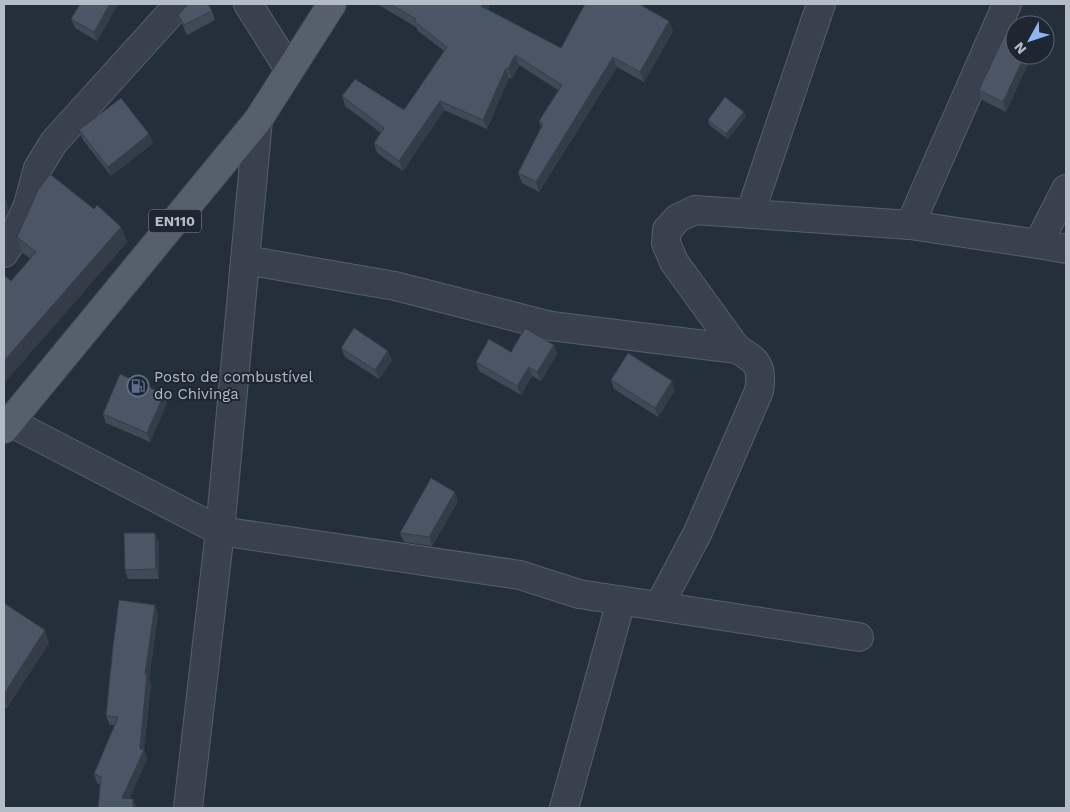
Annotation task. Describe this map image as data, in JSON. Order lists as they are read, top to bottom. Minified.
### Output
{"streets":{"main road":["EN110"]},"places":{"fuel station":["Posto de combustível do Chivinga"]},"north":"bottom left"}
